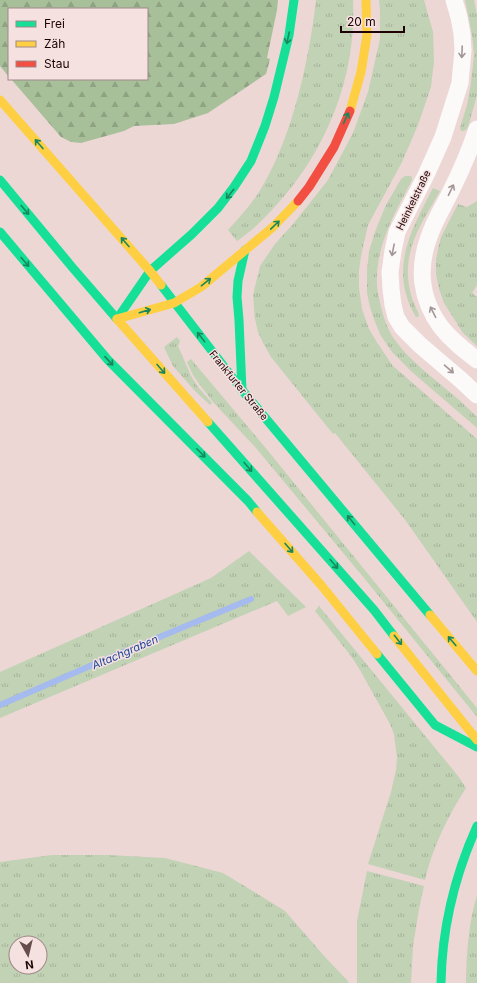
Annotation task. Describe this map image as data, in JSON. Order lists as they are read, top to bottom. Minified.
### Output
{"streets":{"main road":["Frankfurter Straße"],"street":["Heinkelstraße"]},"one_way":["Heinkelstraße"],"water":["Altachgraben"],"legend":["Frei","Zäh","Stau"],"scale_bar":"20 m","north":"bottom"}
